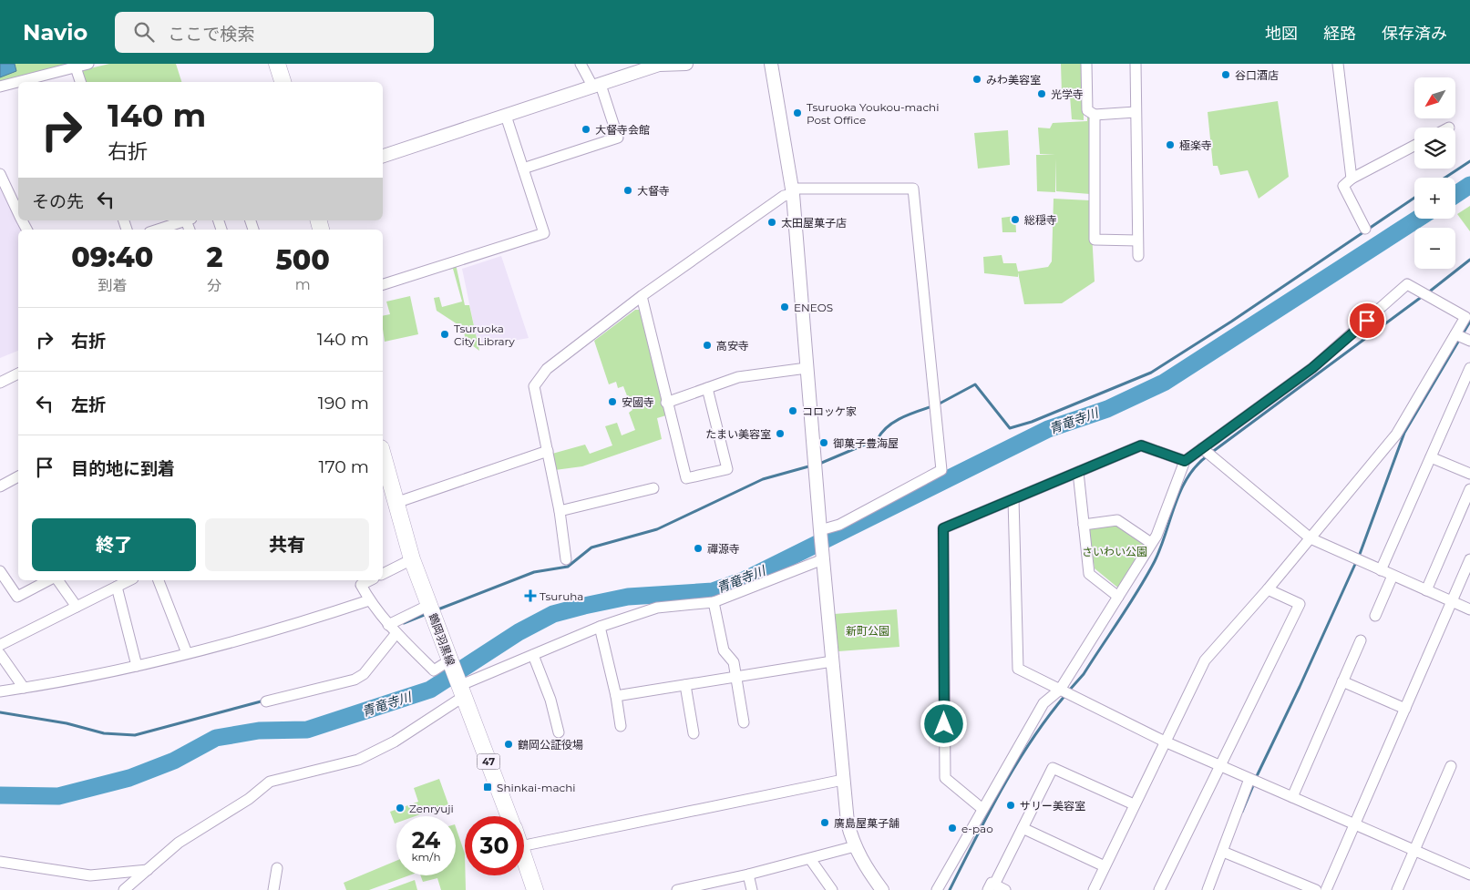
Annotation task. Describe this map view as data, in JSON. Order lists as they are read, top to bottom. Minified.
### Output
{"streets":{"main road":["鶴岡羽黒線","47"]},"water":["青竜寺川"],"parks":["さいわい公園","新町公園"],"places":{"other":["谷口酒店","みわ美容室","光学寺","Tsuruoka Youkou-machi Post Office","大督寺会館","極楽寺","大督寺","総穏寺","太田屋菓子店","ENEOS","Tsuruoka City Library","高安寺","安國寺","コロッケ家","たまい美容室","御菓子豊海屋","禪源寺","鶴岡公証役場","サリー美容室","Zenryuji","廣島屋菓子舗","e-pao"],"health":["Tsuruha"],"transit":["Shinkai-machi"]},"north":"bottom left","page":{"header":"Navio","search":"ここで検索","nav":["地図","経路","保存済み"],"map_buttons":["+","−"],"turn":["140 m","右折"],"then":"その先","eta":["09:40","到着","2","分","500","m"],"list":[{"name":"右折","value":"140 m"},{"name":"左折","value":"190 m"},{"name":"目的地に到着","value":"170 m"}],"buttons":["終了","共有"],"speed":"24 km/h","limit":"30"}}
